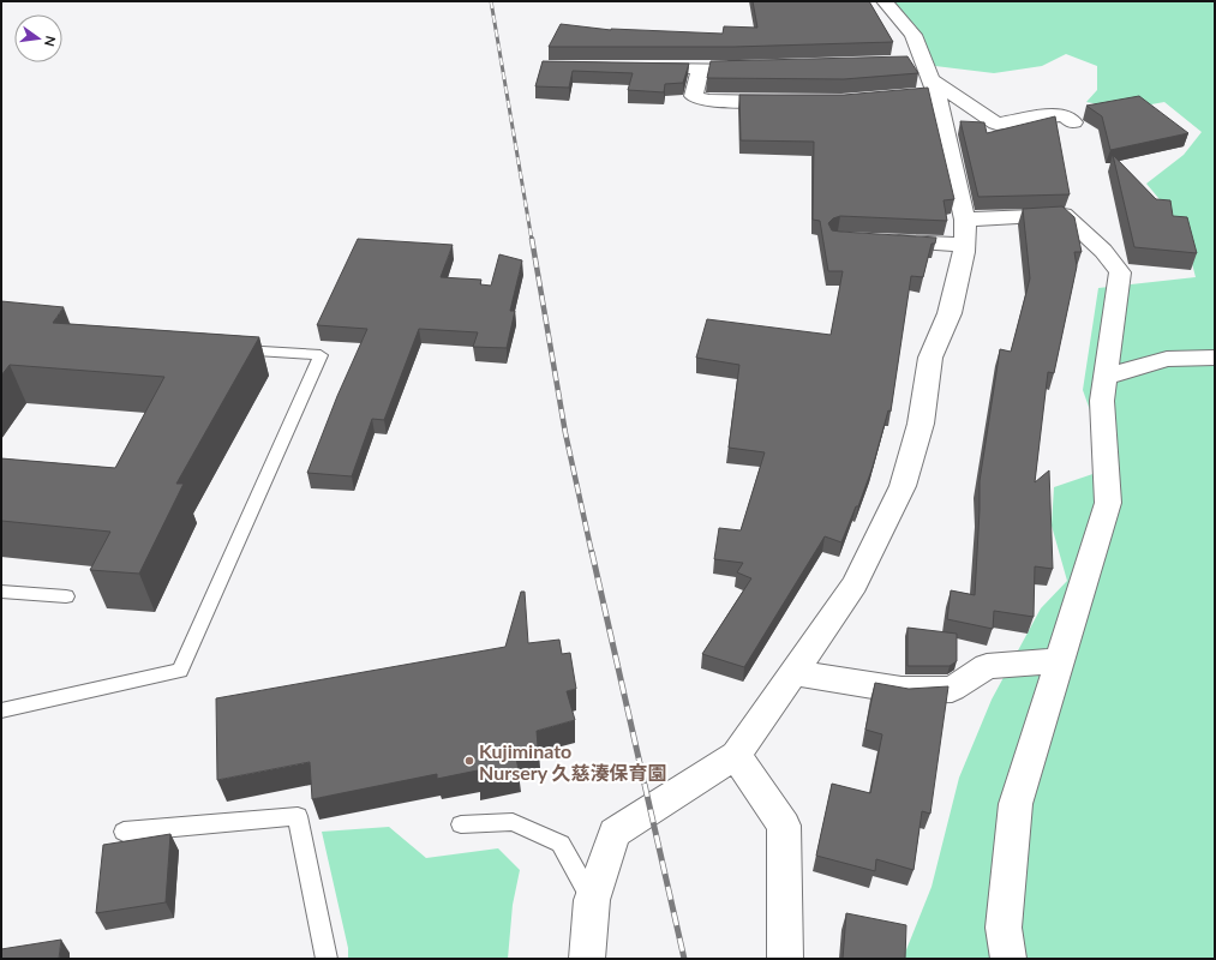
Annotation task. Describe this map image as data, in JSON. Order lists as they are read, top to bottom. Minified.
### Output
{"places":["Kujiminato Nursery 久慈湊保育園"],"north":"right"}
